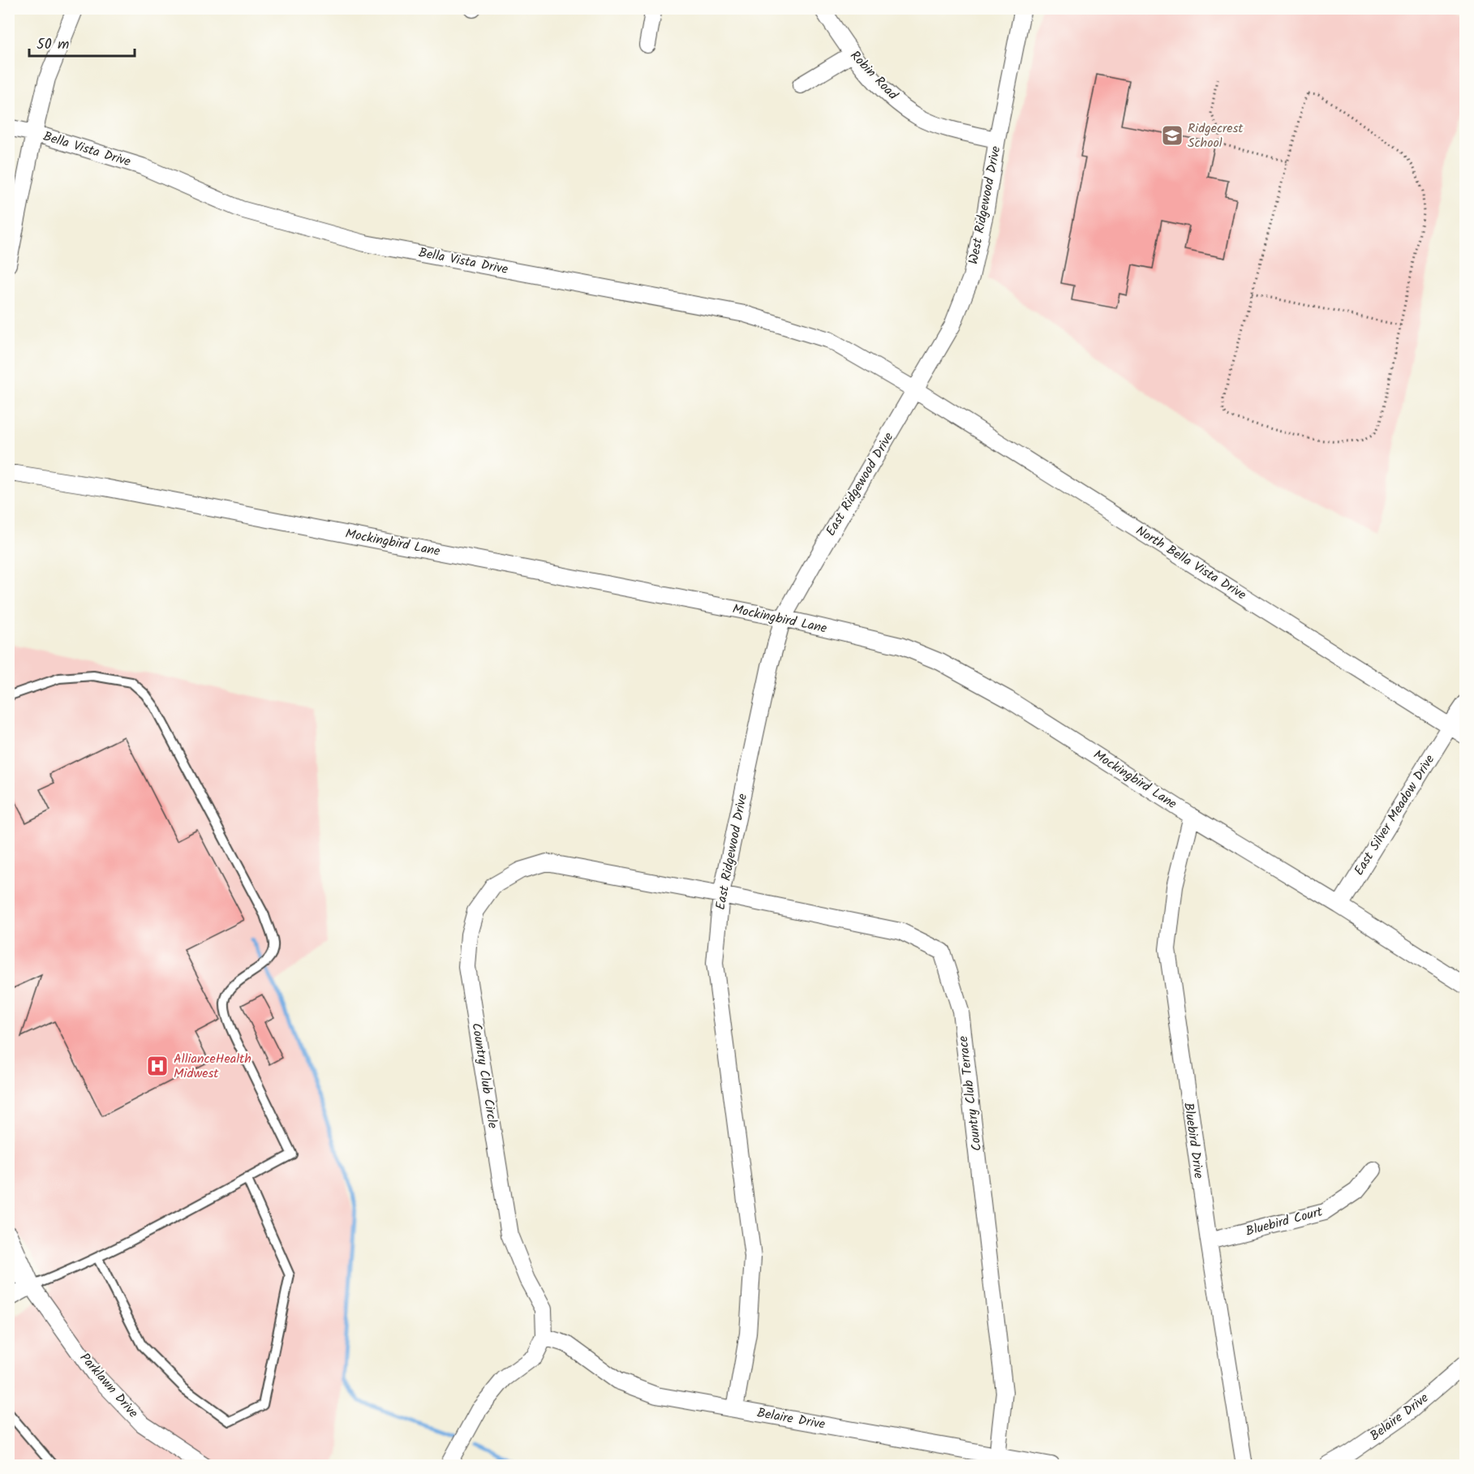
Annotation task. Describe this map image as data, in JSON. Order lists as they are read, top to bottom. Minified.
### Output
{"streets":{"street":["Robin Road","Bella Vista Drive","West Ridgewood Drive","East Ridgewood Drive","Mockingbird Lane","North Bella Vista Drive","East Silver Meadow Drive","Country Club Circle","Country Club Terrace","Bluebird Drive","Bluebird Court","Parklawn Drive","Belaire Drive"]},"crossings":[["Robin Road","West Ridgewood Drive"],["Bella Vista Drive","West Ridgewood Drive"],["Bella Vista Drive","East Ridgewood Drive"],["Bella Vista Drive","North Bella Vista Drive"],["West Ridgewood Drive","East Ridgewood Drive"],["West Ridgewood Drive","North Bella Vista Drive"],["East Ridgewood Drive","Mockingbird Lane"],["East Ridgewood Drive","North Bella Vista Drive"],["East Ridgewood Drive","Country Club Circle"],["East Ridgewood Drive","Country Club Terrace"],["East Ridgewood Drive","Belaire Drive"],["Mockingbird Lane","East Silver Meadow Drive"],["Mockingbird Lane","Bluebird Drive"],["North Bella Vista Drive","East Silver Meadow Drive"],["Country Club Circle","Country Club Terrace"],["Country Club Circle","Belaire Drive"],["Country Club Terrace","Belaire Drive"],["Bluebird Drive","Bluebird Court"]],"places":{"school or university":["Ridgecrest School"],"hospital":["AllianceHealth Midwest"]},"scale_bar":"50 m"}
